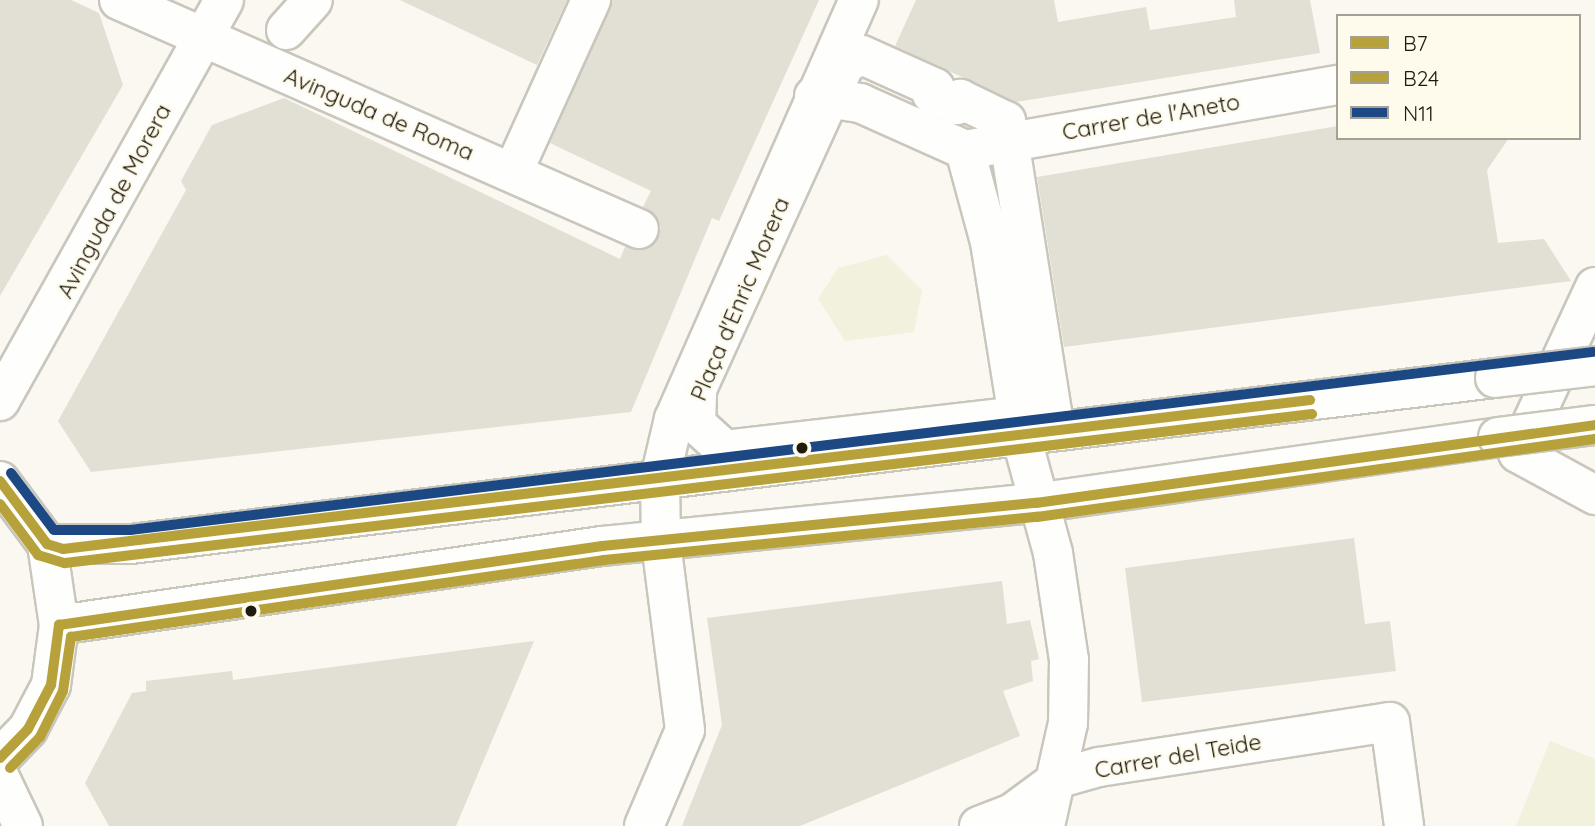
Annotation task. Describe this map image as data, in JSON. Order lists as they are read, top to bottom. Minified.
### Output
{"streets":{"street":["Avinguda de Roma","Carrer de l'Aneto","Avinguda de Morera","Plaça d'Enric Morera","Carrer del Teide"]},"crossings":[["Avinguda de Roma","Avinguda de Morera"],["Carrer de l'Aneto","Plaça d'Enric Morera"]],"lines":["transit line N11","transit line B7","transit line B24"],"legend":["B7","B24","N11"]}
